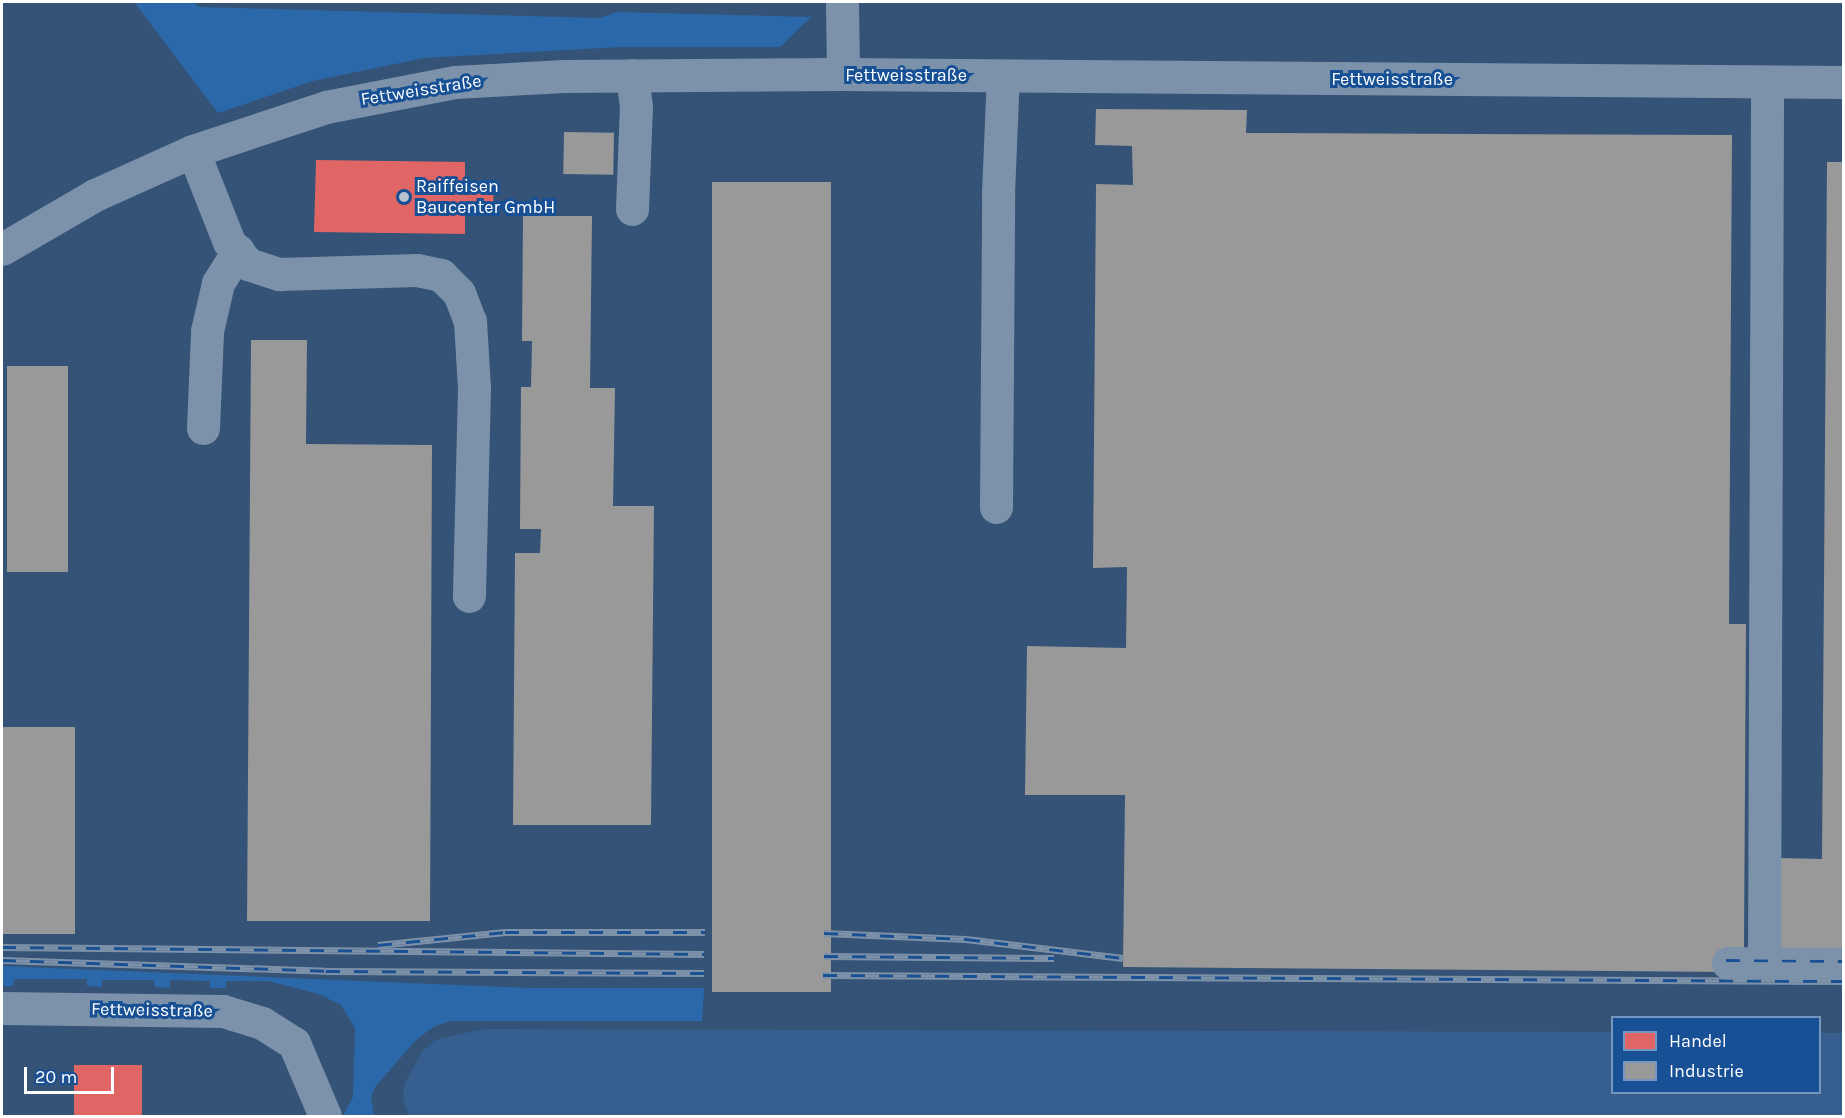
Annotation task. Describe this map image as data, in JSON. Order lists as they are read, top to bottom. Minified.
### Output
{"streets":{"street":["Fettweisstraße"]},"places":["Raiffeisen Baucenter GmbH"],"legend":["Handel","Industrie"],"scale_bar":"20 m"}
